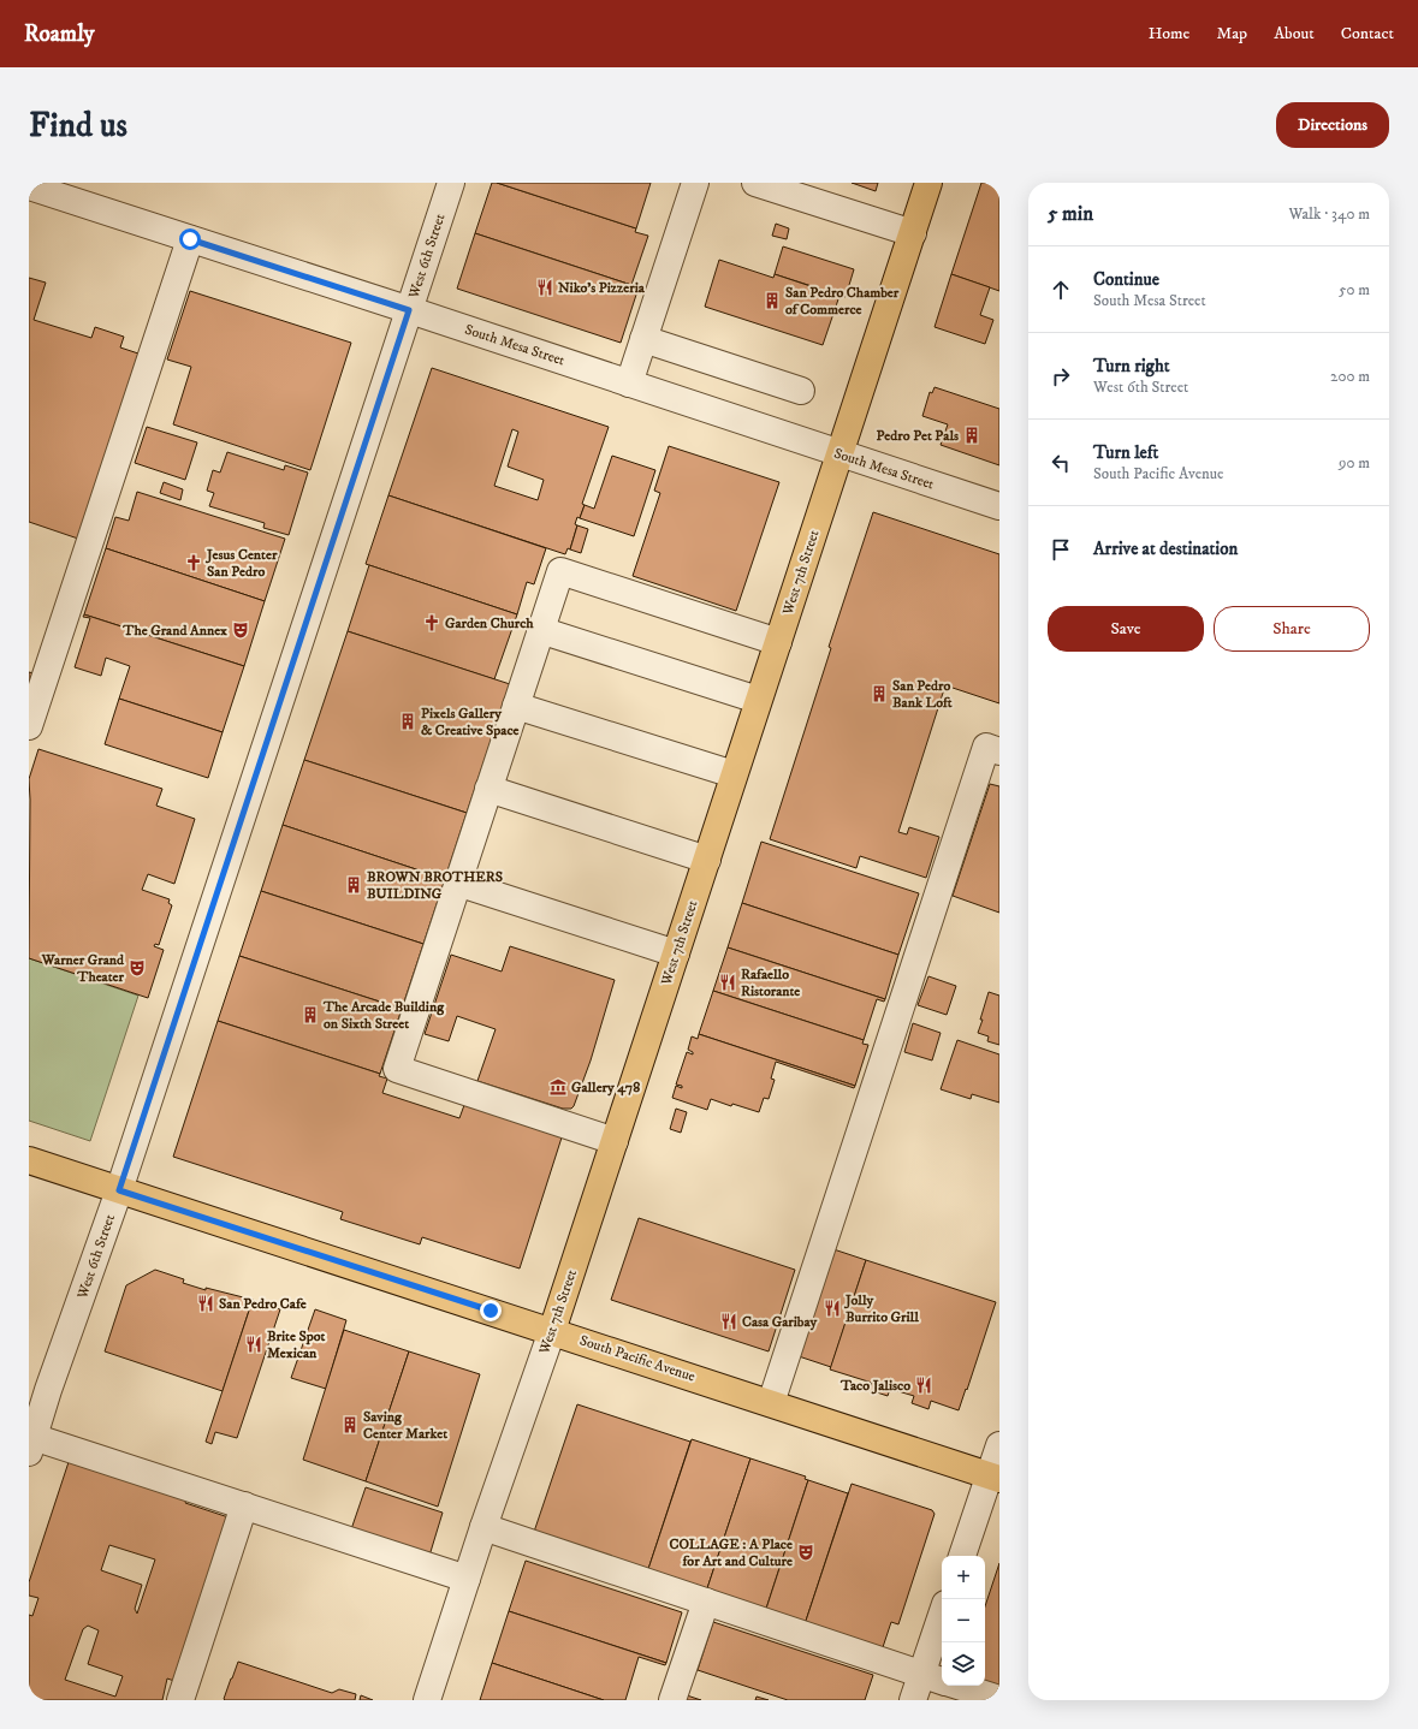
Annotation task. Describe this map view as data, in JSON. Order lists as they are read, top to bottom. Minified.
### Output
{"streets":{"main road":["West 7th Street","South Pacific Avenue"],"street":["West 6th Street","South Mesa Street"]},"crossings":[["West 6th Street","South Mesa Street"],["West 6th Street","South Pacific Avenue"],["South Mesa Street","West 7th Street"],["West 7th Street","South Pacific Avenue"]],"places":{"restaurant":["Niko's Pizzeria","Rafaello Ristorante","San Pedro Cafe","Jolly Burrito Grill","Casa Garibay","Brite Spot Mexican","Taco Jalisco"],"building":["San Pedro Chamber of Commerce","Pedro Pet Pals","San Pedro Bank Loft","Pixels Gallery & Creative Space","BROWN BROTHERS BUILDING","The Arcade Building on Sixth Street","Saving Center Market"],"church":["Jesus Center San Pedro","Garden Church"],"theatre":["The Grand Annex","Warner Grand Theater","COLLAGE : A Place for Art and Culture"],"museum":["Gallery 478"]},"page":{"header":"Roamly","nav":["Home","Map","About","Contact"],"buttons":["Directions",["Save","Share"]],"title":"Find us","heading":["5 min","Walk · 340 m"],"list":[["Continue","South Mesa Street","50 m"],["Turn right","West 6th Street","200 m"],["Turn left","South Pacific Avenue","90 m"],"Arrive at destination"],"map_buttons":["+","−"]}}
